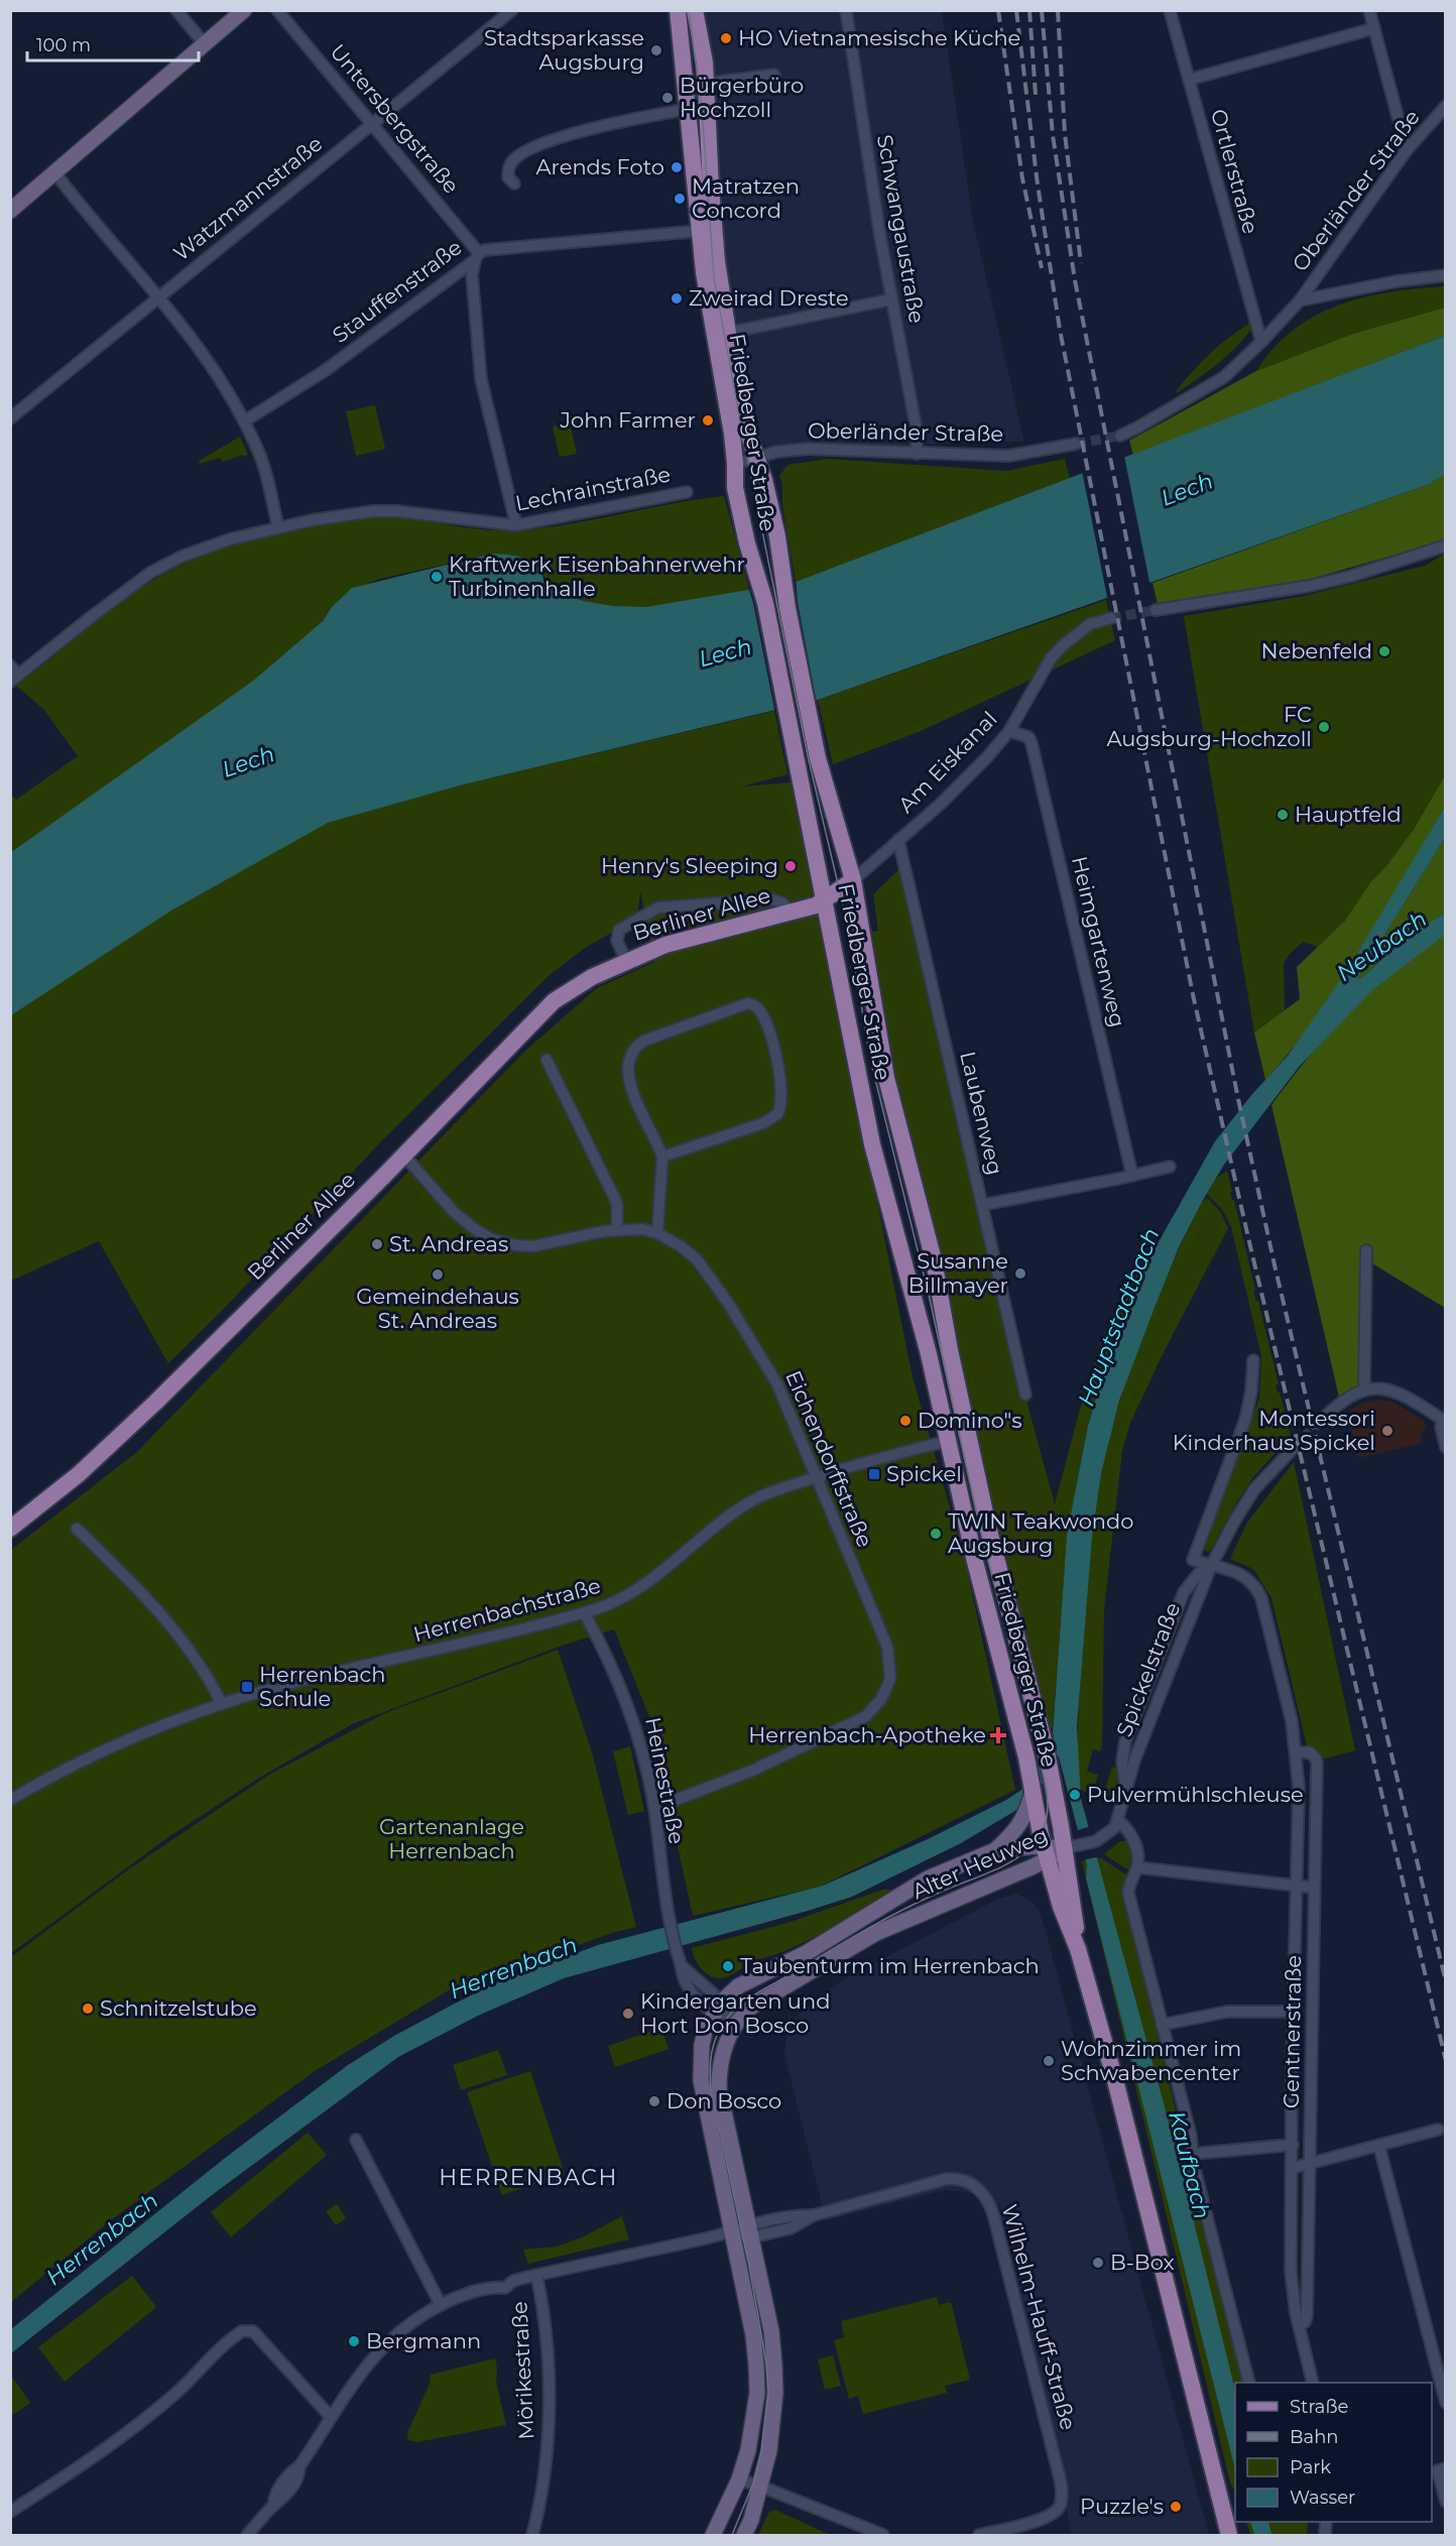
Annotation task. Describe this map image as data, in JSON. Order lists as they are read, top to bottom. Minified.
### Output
{"streets":{"main road":["Friedberger Straße","Berliner Allee"],"street":["Untersbergstraße","Ortlerstraße","Oberländer Straße","Watzmannstraße","Schwangaustraße","Stauffenstraße","Lechrainstraße","Am Eiskanal","Heimgartenweg","Laubenweg","Eichendorffstraße","Herrenbachstraße","Spickelstraße","Heinestraße","Alter Heuweg","Gentnerstraße","Wilhelm-Hauff-Straße","Mörikestraße"]},"crossings":[["Untersbergstraße","Watzmannstraße"],["Untersbergstraße","Stauffenstraße"],["Ortlerstraße","Oberländer Straße"],["Oberländer Straße","Schwangaustraße"],["Oberländer Straße","Friedberger Straße"],["Stauffenstraße","Friedberger Straße"],["Friedberger Straße","Am Eiskanal"],["Friedberger Straße","Berliner Allee"],["Friedberger Straße","Herrenbachstraße"],["Friedberger Straße","Alter Heuweg"],["Am Eiskanal","Berliner Allee"],["Am Eiskanal","Heimgartenweg"],["Am Eiskanal","Laubenweg"],["Berliner Allee","Eichendorffstraße"],["Eichendorffstraße","Herrenbachstraße"],["Eichendorffstraße","Heinestraße"],["Herrenbachstraße","Heinestraße"],["Spickelstraße","Gentnerstraße"],["Heinestraße","Alter Heuweg"],["Alter Heuweg","Wilhelm-Hauff-Straße"]],"districts":["HERRENBACH"],"water":["Lech","Neubach","Hauptstadtbach","Herrenbach","Kaufbach"],"parks":["Gartenanlage Herrenbach"],"places":{"other":["HO Vietnamesische Küche","Stadtsparkasse Augsburg","Bürgerbüro Hochzoll","Arends Foto","Matratzen Concord","Zweirad Dreste","John Farmer","Kraftwerk Eisenbahnerwehr Turbinenhalle","Nebenfeld","FC Augsburg-Hochzoll","Hauptfeld","Henry's Sleeping","St. Andreas","Susanne Billmayer","Gemeindehaus St. Andreas","Domino\"s","Montessori Kinderhaus Spickel","TWIN Teakwondo Augsburg","Pulvermühlschleuse","Taubenturm im Herrenbach","Schnitzelstube","Kindergarten und Hort Don Bosco","Wohnzimmer im Schwabencenter","Don Bosco","B-Box","Bergmann","Puzzle's"],"transit":["Spickel","Herrenbach Schule"],"health":["Herrenbach-Apotheke"]},"legend":["Straße","Bahn","Park","Wasser"],"scale_bar":"100 m"}
